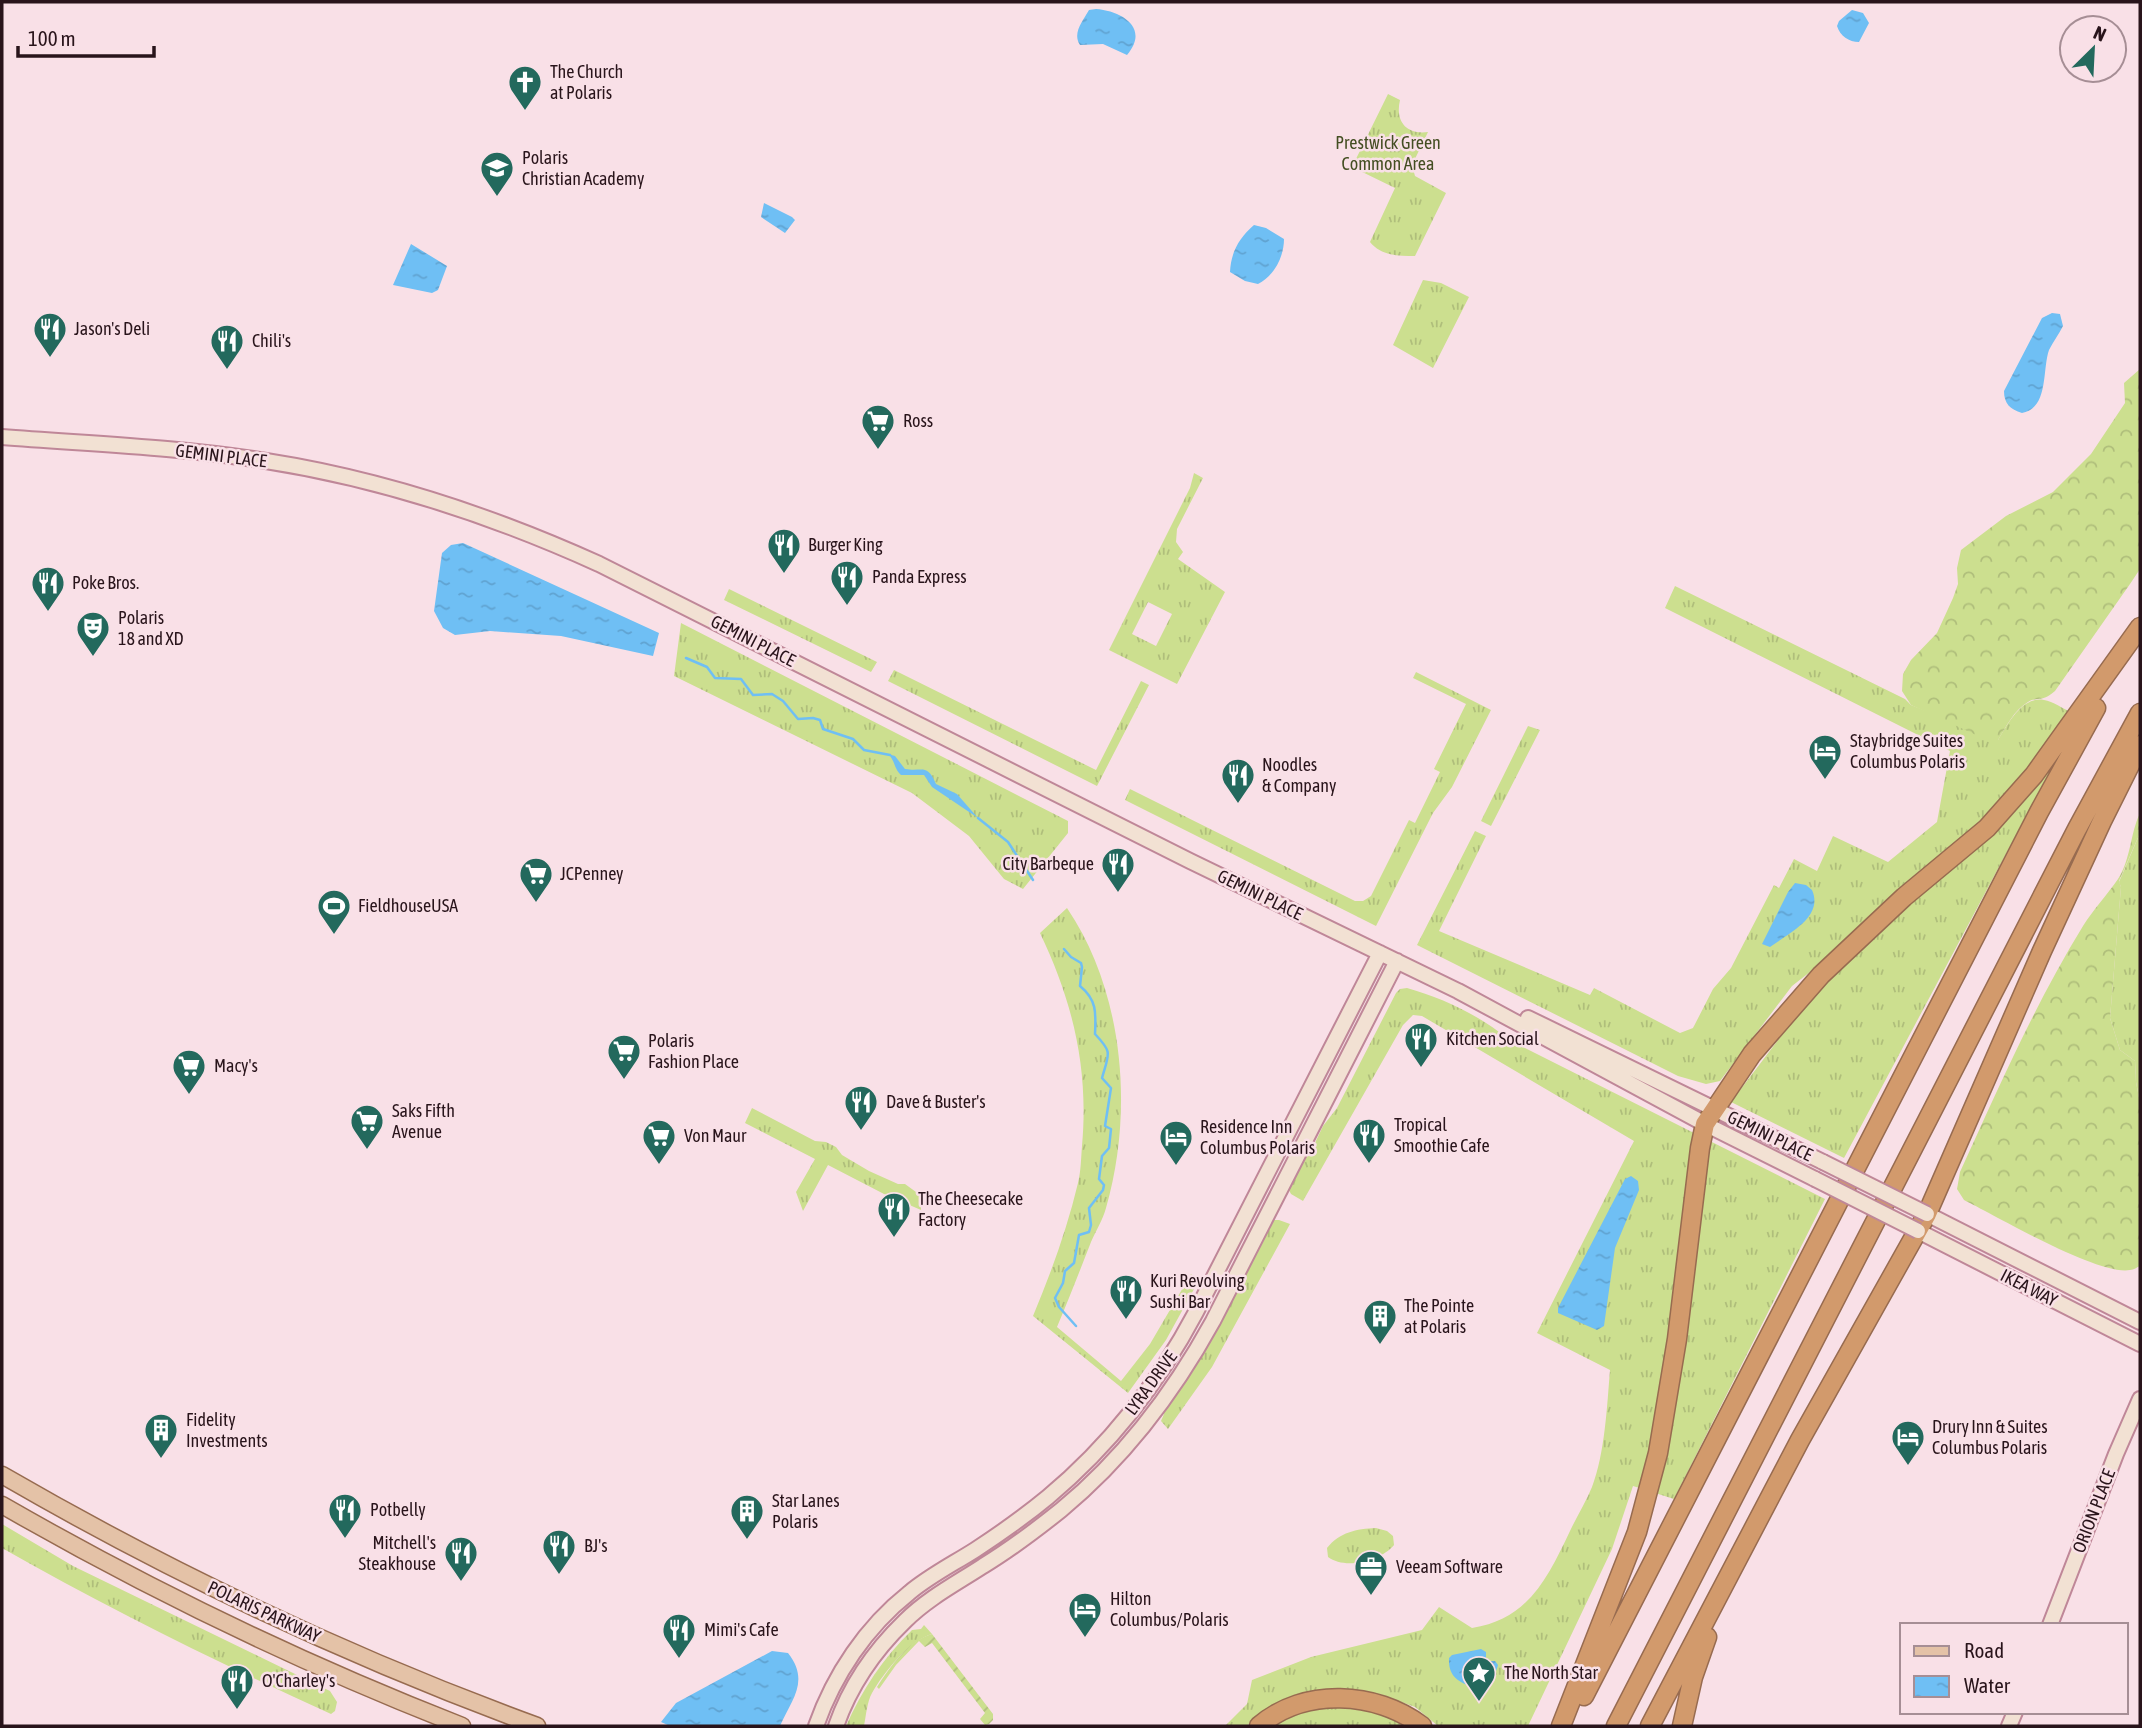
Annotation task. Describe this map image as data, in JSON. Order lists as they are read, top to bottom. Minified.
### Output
{"streets":{"main road":["GEMINI PLACE","IKEA WAY","LYRA DRIVE","ORION PLACE","POLARIS PARKWAY"]},"crossings":[["GEMINI PLACE","IKEA WAY"],["GEMINI PLACE","LYRA DRIVE"]],"parks":["Prestwick Green Common Area"],"places":{"church":["The Church at Polaris"],"school or university":["Polaris Christian Academy"],"restaurant":["Jason's Deli","Chili's","Burger King","Panda Express","Poke Bros.","Noodles & Company","City Barbeque","Kitchen Social","Dave & Buster's","Tropical Smoothie Cafe","The Cheesecake Factory","Kuri Revolving Sushi Bar","Potbelly","BJ's","Mitchell's Steakhouse","Mimi's Cafe","O'Charley's"],"supermarket":["Ross","JCPenney","Polaris Fashion Place","Macy's","Saks Fifth Avenue","Von Maur"],"theatre":["Polaris 18 and XD"],"hotel":["Staybridge Suites Columbus Polaris","Residence Inn Columbus Polaris","Drury Inn & Suites Columbus Polaris","Hilton Columbus/Polaris"],"sports":["FieldhouseUSA"],"building":["The Pointe at Polaris","Fidelity Investments","Star Lanes Polaris"],"office":["Veeam Software"],"place":["The North Star"]},"legend":["Road","Water"],"scale_bar":"100 m","north":"top right"}
